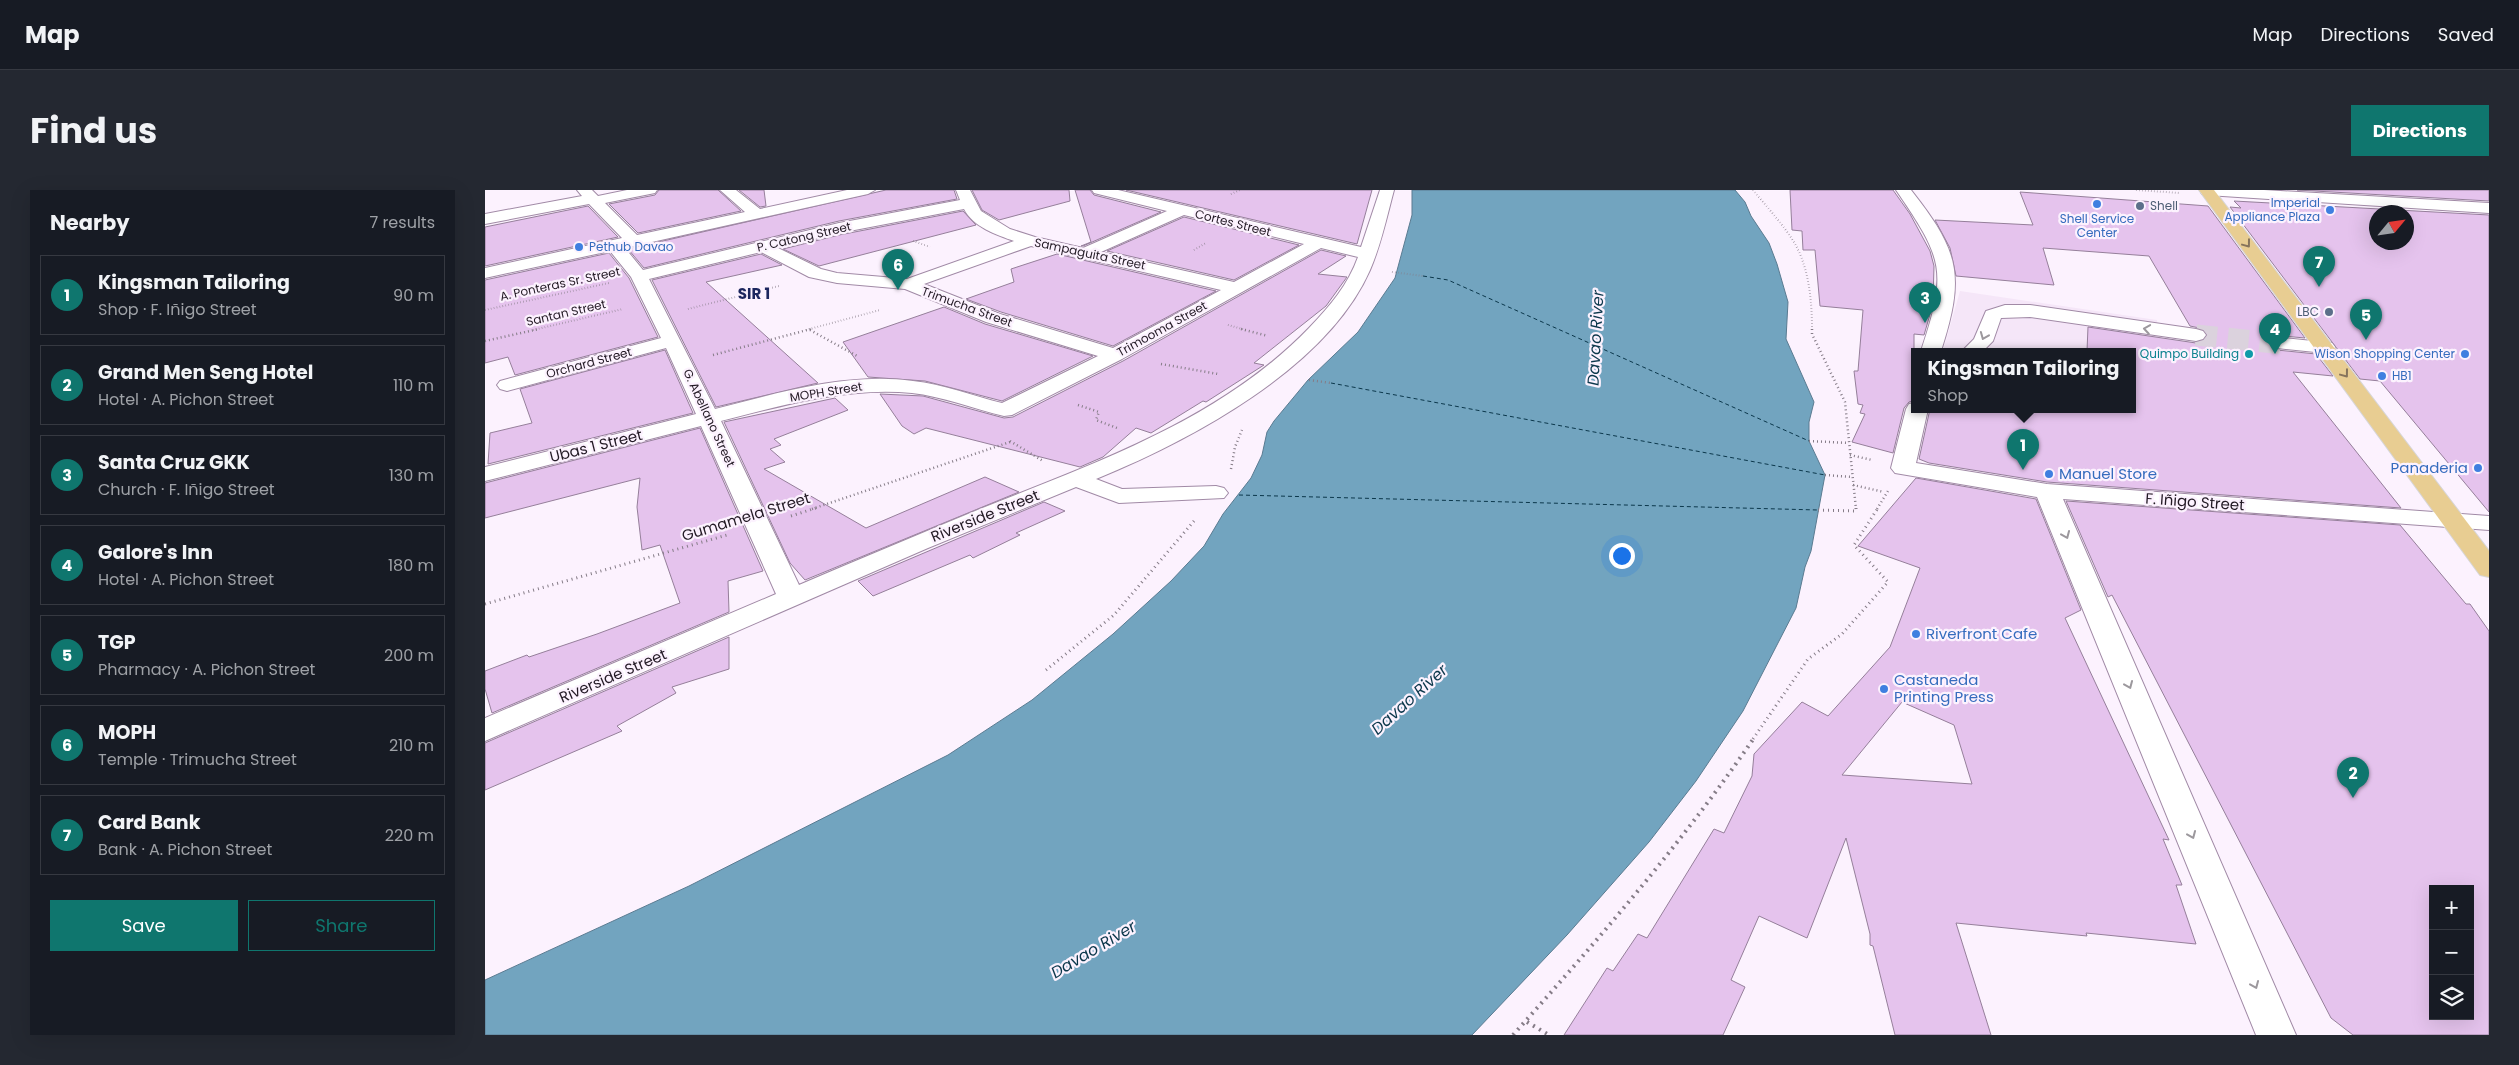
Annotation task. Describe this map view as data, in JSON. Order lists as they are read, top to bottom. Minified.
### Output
{"streets":{"street":["Cortes Street","P. Catong Street","Sampaguita Street","Trimucha Street","Trimooma Street","Orchard Street","MOPH Street","G. Abellano Street","Ubas 1 Street","F. Iñigo Street","Riverside Street"],"path":["A. Ponteras Sr. Street","Santan Street","Gumamela Street"]},"crossings":[["Cortes Street","Trimooma Street"],["Cortes Street","Riverside Street"],["P. Catong Street","Sampaguita Street"],["P. Catong Street","A. Ponteras Sr. Street"],["P. Catong Street","Trimucha Street"],["P. Catong Street","G. Abellano Street"],["Sampaguita Street","Trimooma Street"],["A. Ponteras Sr. Street","G. Abellano Street"],["Trimucha Street","Santan Street"],["Trimucha Street","Trimooma Street"],["Santan Street","G. Abellano Street"],["Trimooma Street","MOPH Street"],["Orchard Street","G. Abellano Street"],["MOPH Street","G. Abellano Street"],["MOPH Street","Ubas 1 Street"],["G. Abellano Street","Ubas 1 Street"],["G. Abellano Street","Riverside Street"],["G. Abellano Street","Gumamela Street"]],"districts":["SIR 1"],"water":["Davao River"],"places":["Shell Service Center","Shell","Imperial Appliance Plaza","Pethub Davao","LBC","Quimpo Building","Wison Shopping Center","HB1","Panaderia","Manuel Store","Riverfront Cafe","Castaneda Printing Press"],"north":"top right","page":{"header":"Map","nav":["Map","Directions","Saved"],"title":"Find us","buttons":["Directions",["Save","Share"]],"heading":["Nearby","7 results"],"pins":["7","6","3","5","4","1","2"],"list":[{"mark":"1","name":"Kingsman Tailoring","note":"Shop · F. Iñigo Street","value":"90 m"},{"mark":"2","name":"Grand Men Seng Hotel","note":"Hotel · A. Pichon Street","value":"110 m"},{"mark":"3","name":"Santa Cruz GKK","note":"Church · F. Iñigo Street","value":"130 m"},{"mark":"4","name":"Galore's Inn","note":"Hotel · A. Pichon Street","value":"180 m"},{"mark":"5","name":"TGP","note":"Pharmacy · A. Pichon Street","value":"200 m"},{"mark":"6","name":"MOPH","note":"Temple · Trimucha Street","value":"210 m"},{"mark":"7","name":"Card Bank","note":"Bank · A. Pichon Street","value":"220 m"}],"popup":["Kingsman Tailoring","Shop"],"map_buttons":["+","−"]}}
